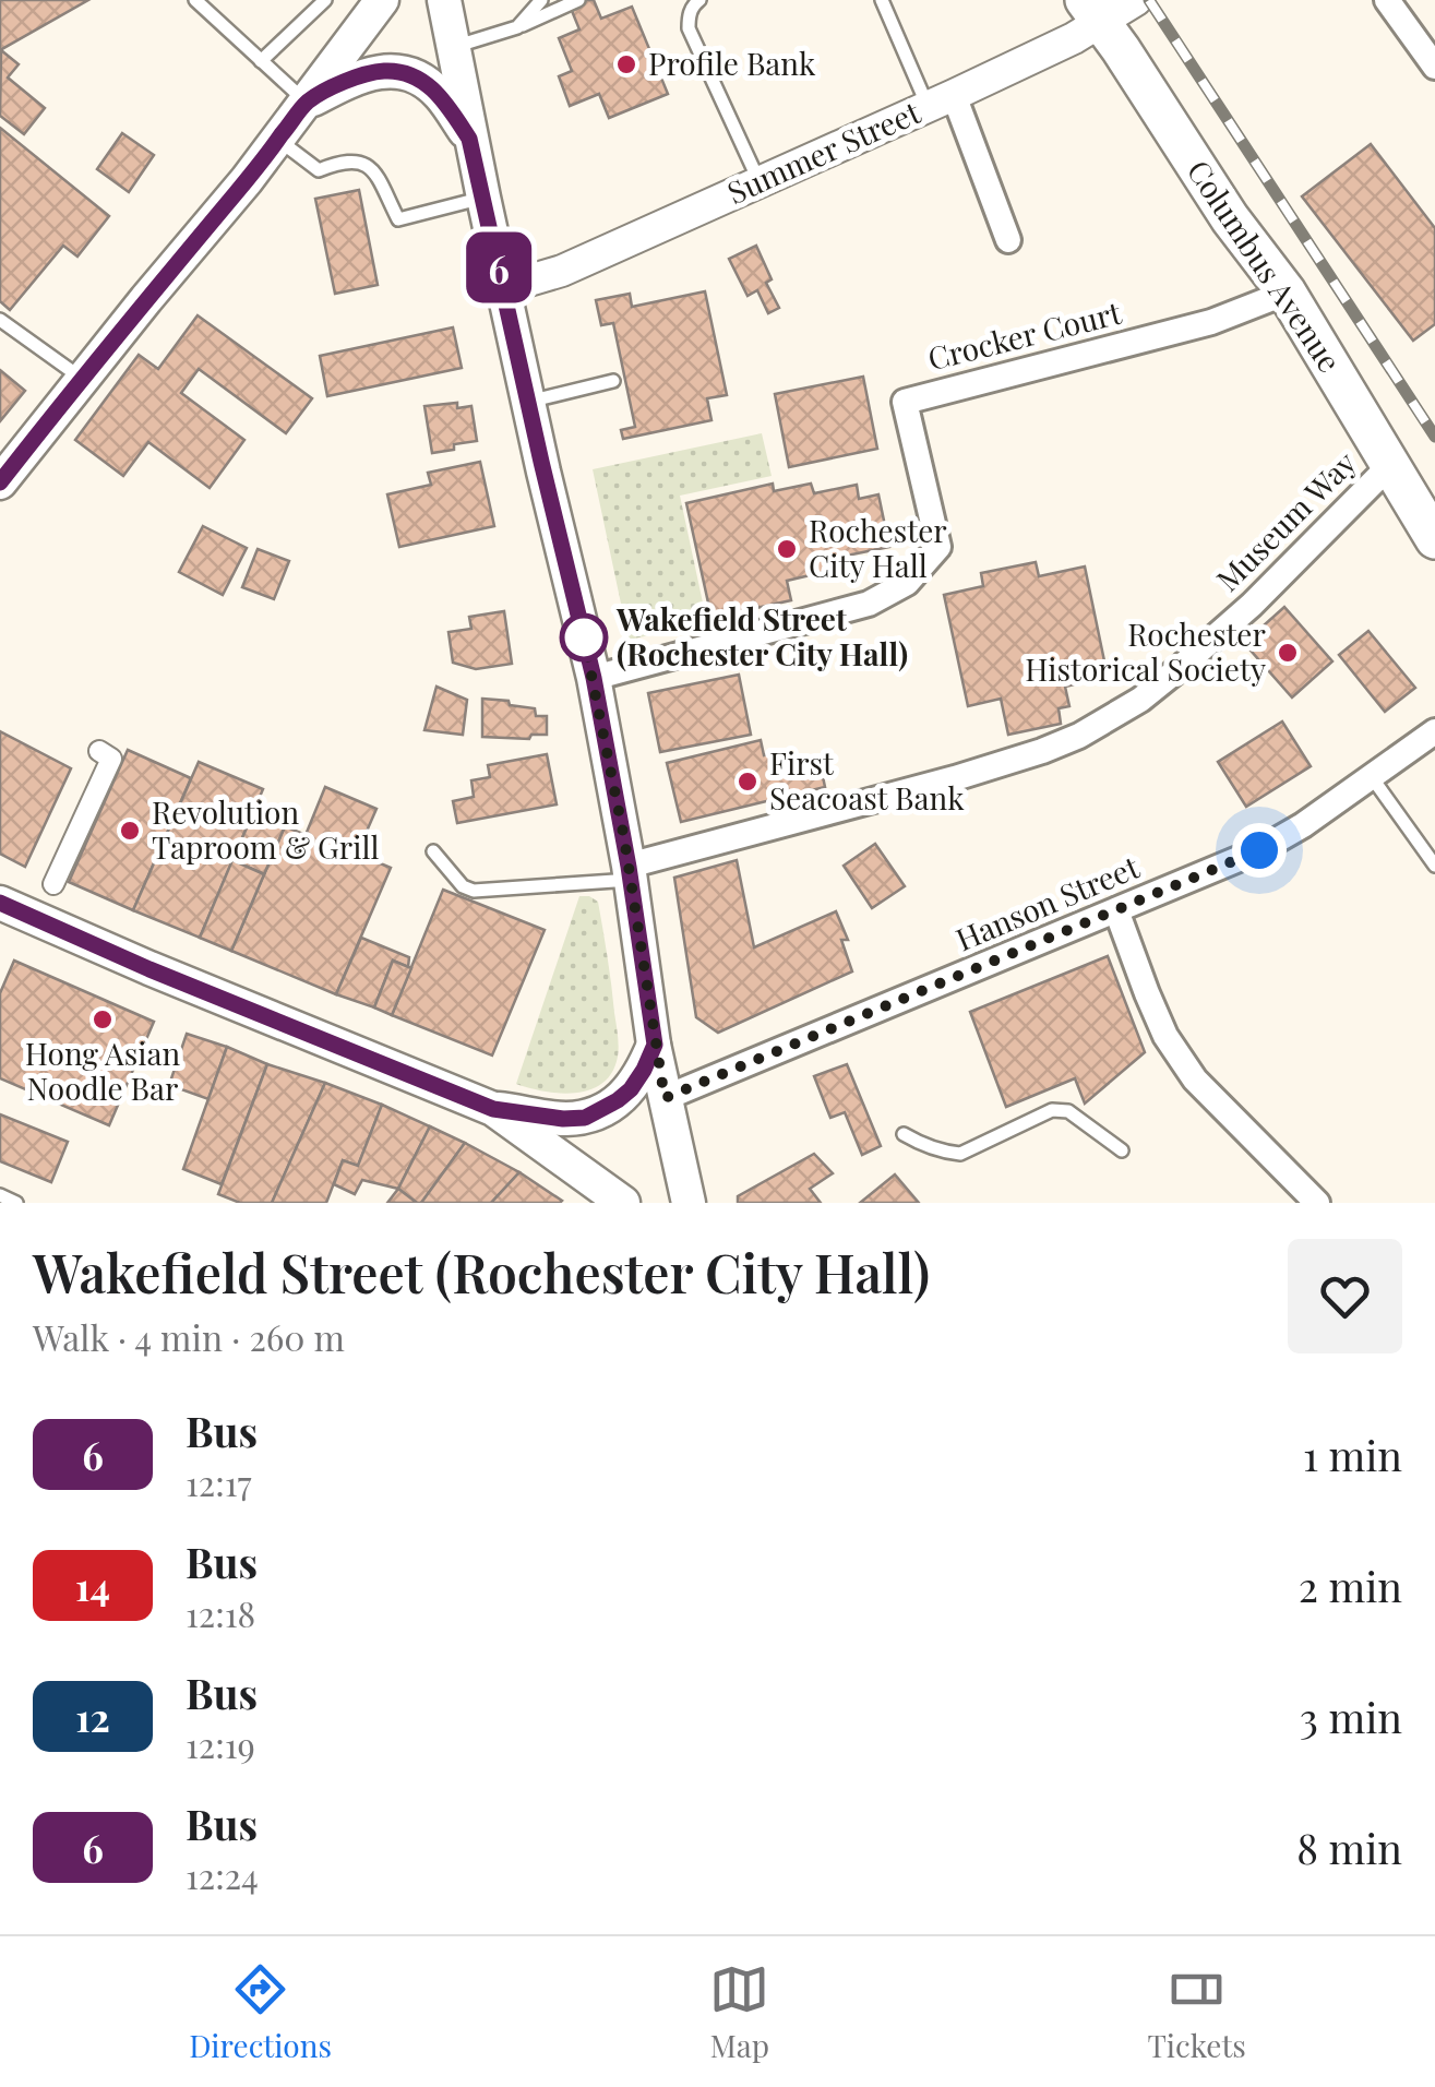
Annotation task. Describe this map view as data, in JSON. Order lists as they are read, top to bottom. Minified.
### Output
{"streets":{"main road":["Columbus Avenue"],"street":["Summer Street","Crocker Court","Museum Way","Hanson Street"]},"crossings":[["Summer Street","Columbus Avenue"],["Columbus Avenue","Crocker Court"],["Columbus Avenue","Museum Way"]],"places":["Profile Bank","Rochester City Hall","Wakefield Street (Rochester City Hall)","Rochester Historical Society","First Seacoast Bank","Revolution Taproom & Grill","Hong Asian Noodle Bar"],"lines":["bus line 6"],"page":{"on_map":"6","heading":["Wakefield Street (Rochester City Hall)","Walk · 4 min · 260 m"],"list":[{"mark":"6","name":"Bus","note":"12:17","value":"1 min"},{"mark":"14","name":"Bus","note":"12:18","value":"2 min"},{"mark":"12","name":"Bus","note":"12:19","value":"3 min"},{"mark":"6","name":"Bus","note":"12:24","value":"8 min"}],"tabs":["Directions","Map","Tickets"]}}
